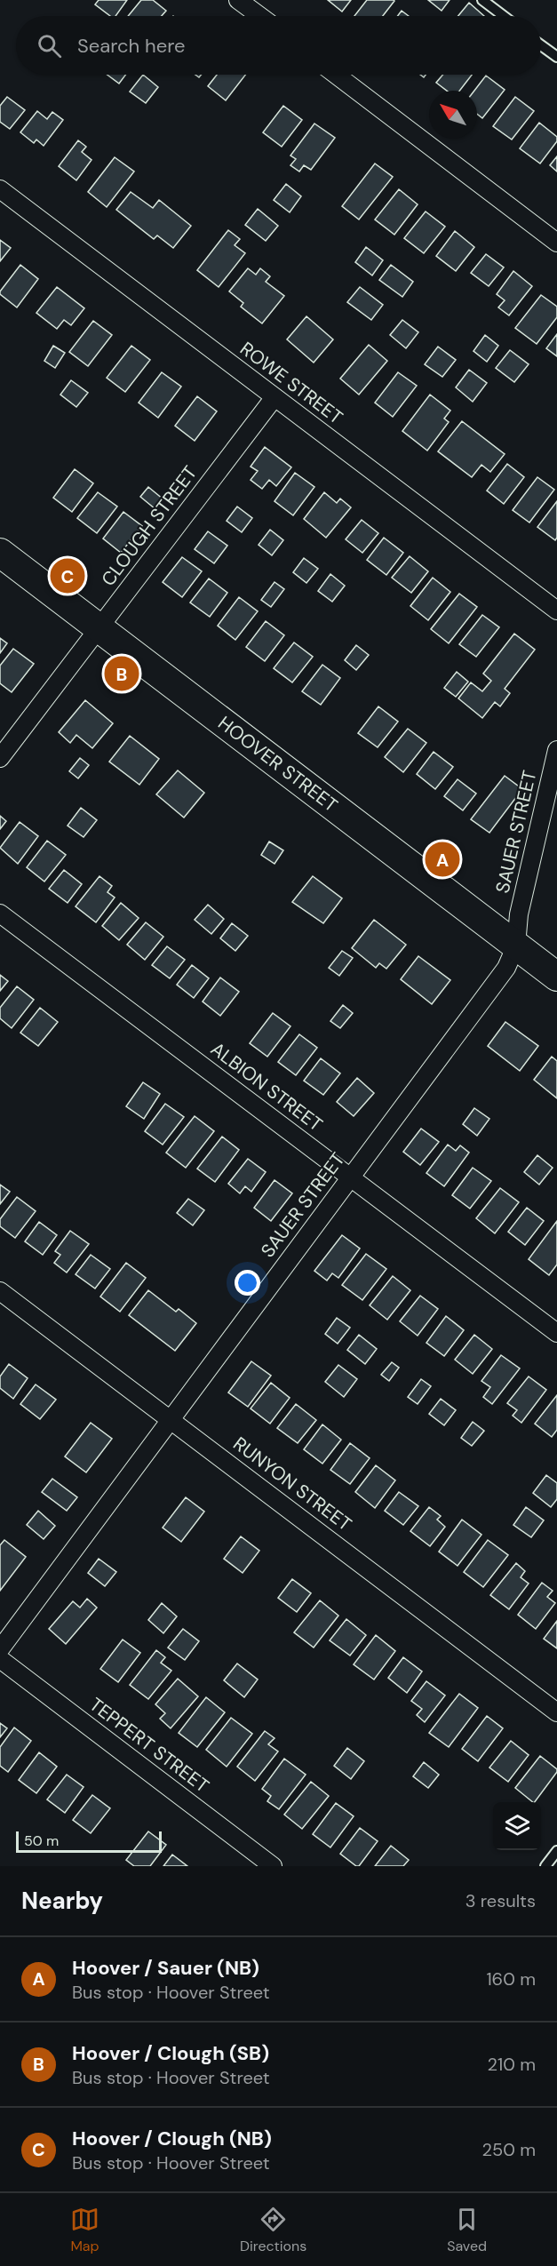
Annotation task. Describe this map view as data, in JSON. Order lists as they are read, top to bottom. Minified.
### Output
{"streets":{"main road":["HOOVER STREET"],"street":["ROWE STREET","CLOUGH STREET","SAUER STREET","ALBION STREET","RUNYON STREET","TEPPERT STREET"]},"crossings":[["ROWE STREET","CLOUGH STREET"],["CLOUGH STREET","HOOVER STREET"],["HOOVER STREET","SAUER STREET"],["SAUER STREET","ALBION STREET"],["SAUER STREET","RUNYON STREET"]],"scale_bar":"50 m","north":"top left","page":{"search":"Search here","pins":["C","B","A"],"scale":"50 m","heading":["Nearby","3 results"],"list":[{"mark":"A","name":"Hoover / Sauer (NB)","note":"Bus stop · Hoover Street","value":"160 m"},{"mark":"B","name":"Hoover / Clough (SB)","note":"Bus stop · Hoover Street","value":"210 m"},{"mark":"C","name":"Hoover / Clough (NB)","note":"Bus stop · Hoover Street","value":"250 m"}],"nav":["Map","Directions","Saved"]}}
